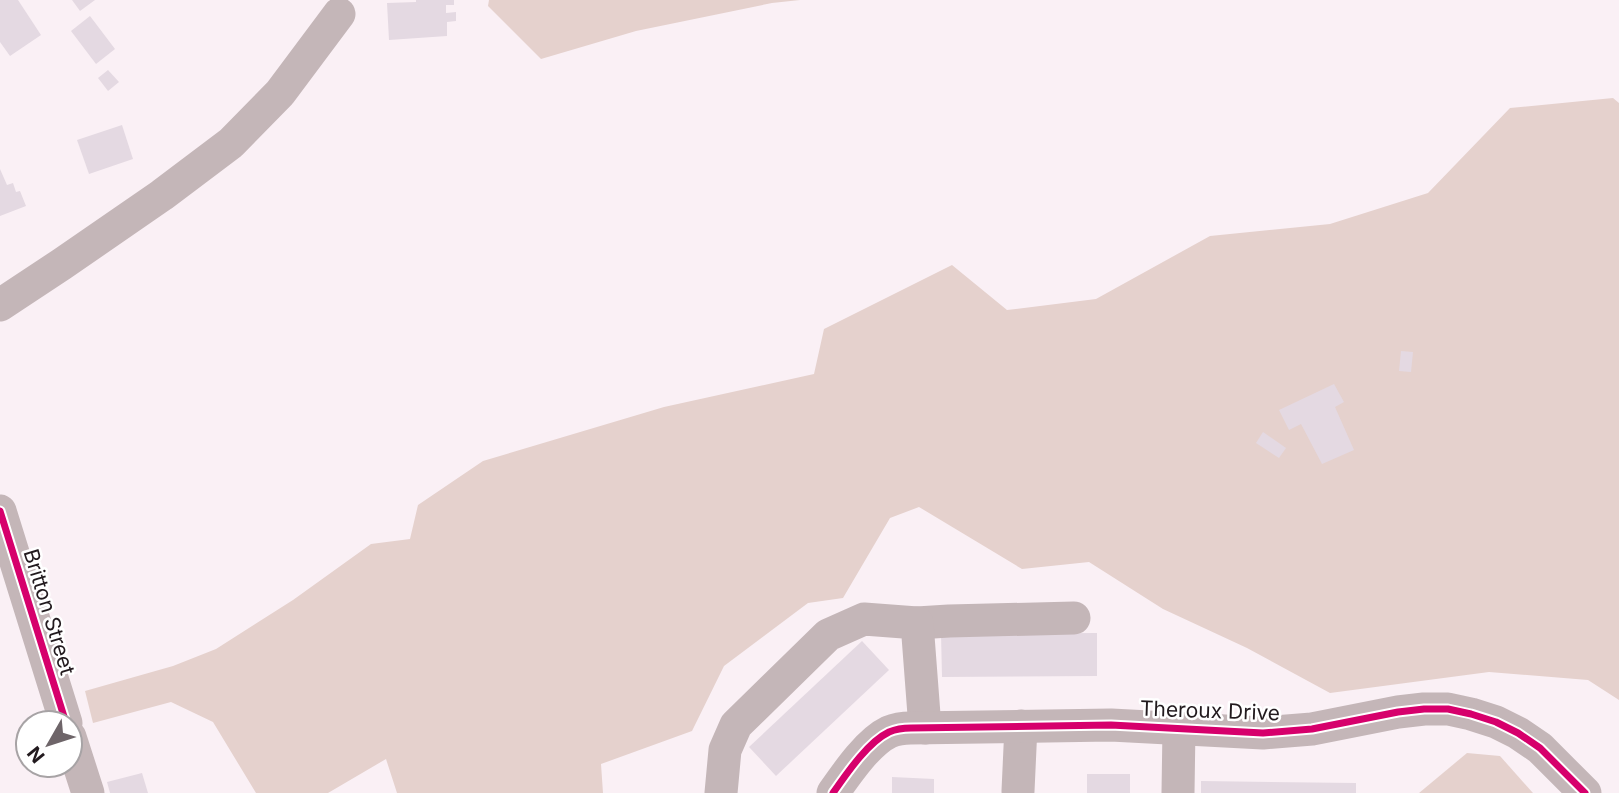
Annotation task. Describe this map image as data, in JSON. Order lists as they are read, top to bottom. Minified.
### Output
{"streets":{"street":["Britton Street","Theroux Drive"]},"north":"bottom left"}
